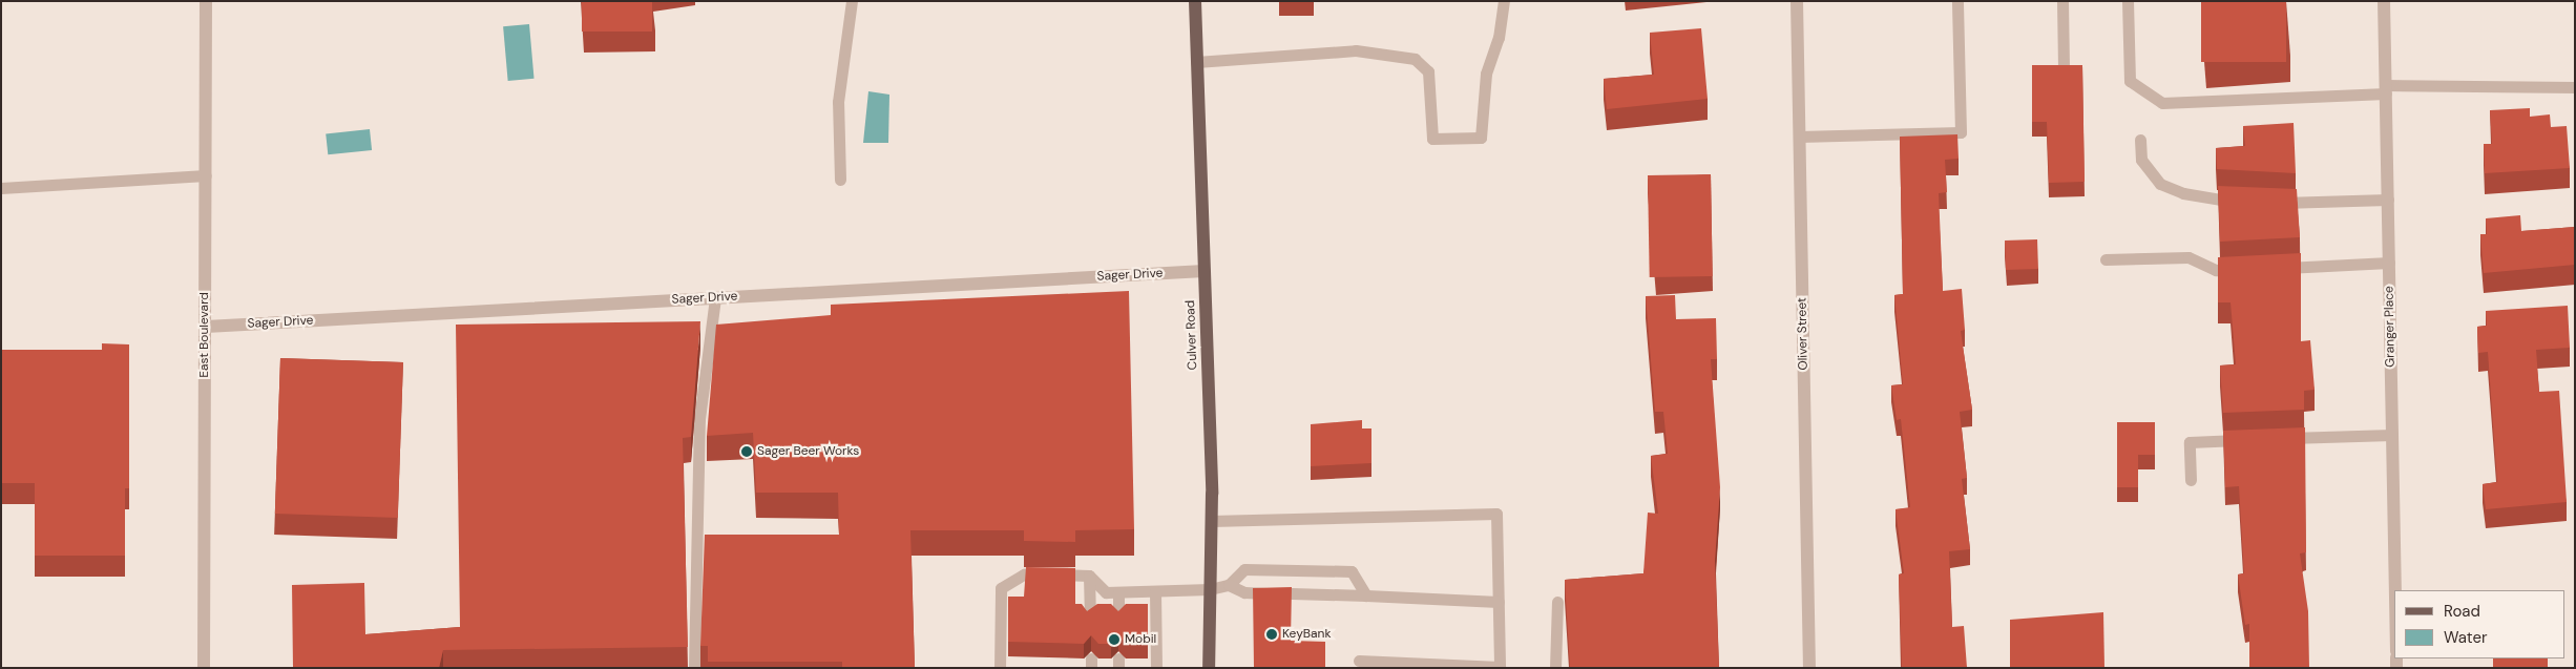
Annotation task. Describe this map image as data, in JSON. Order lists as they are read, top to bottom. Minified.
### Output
{"streets":{"main road":["Culver Road"],"street":["Sager Drive","Granger Place","Oliver Street","East Boulevard"]},"crossings":[["Sager Drive","East Boulevard"],["Sager Drive","Culver Road"]],"places":["Sager Beer Works","KeyBank","Mobil"],"legend":["Road","Water"]}
